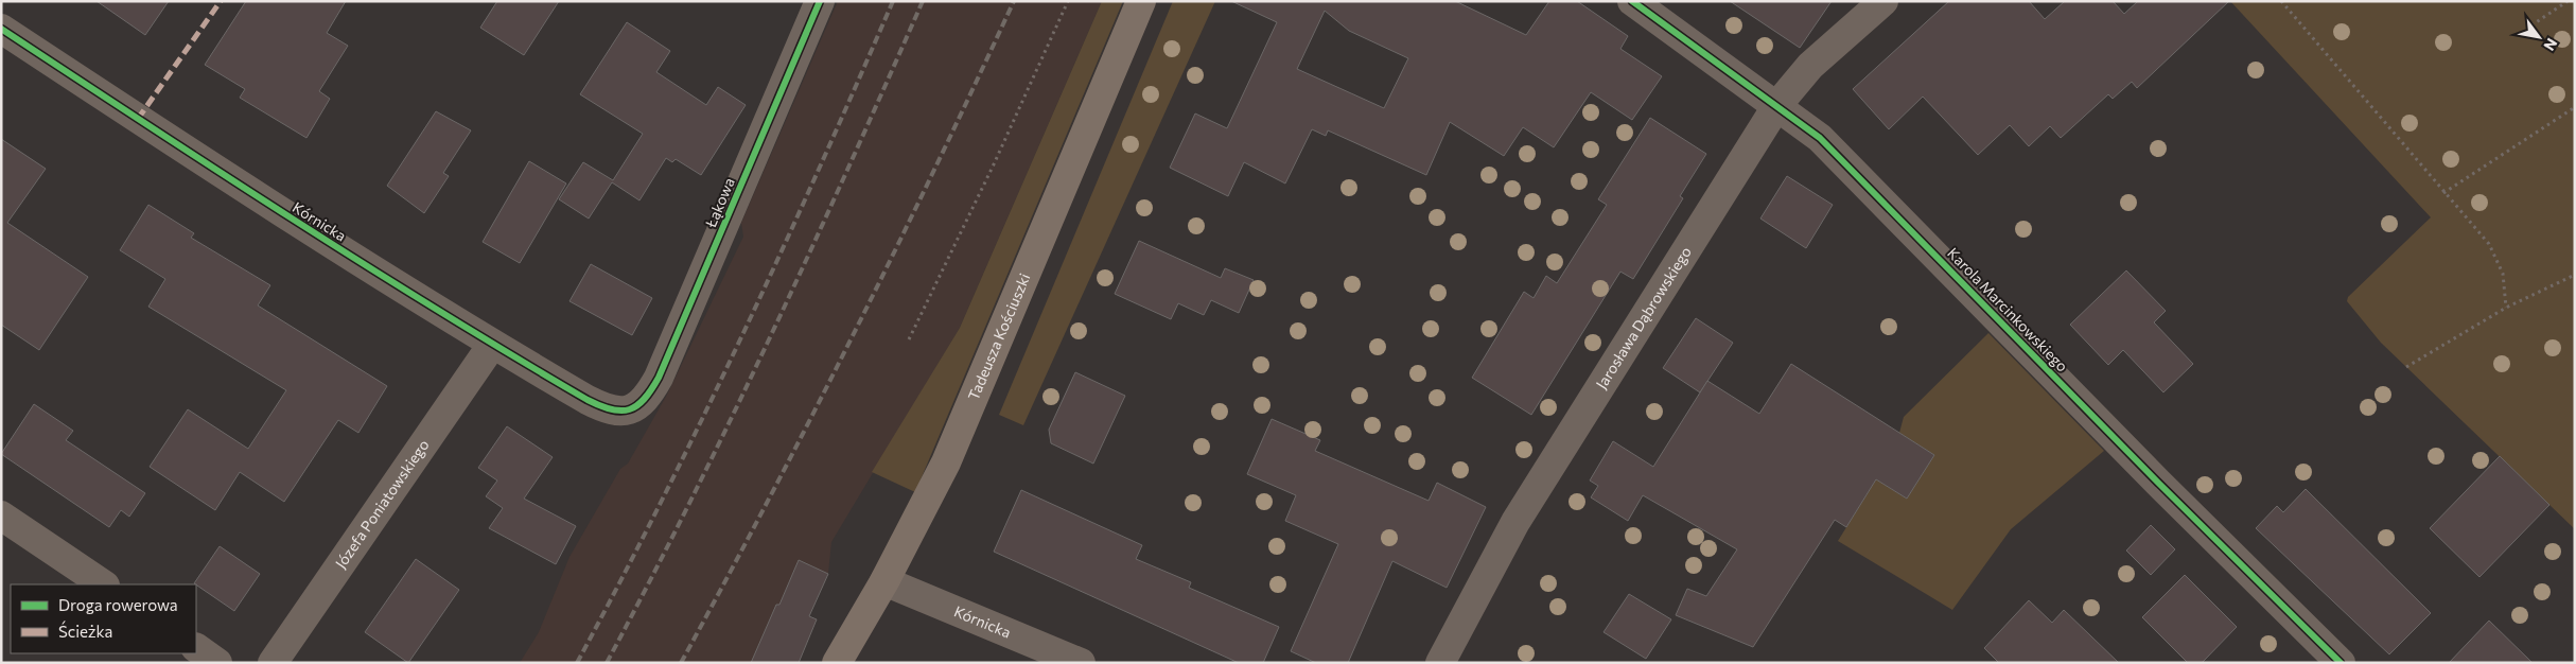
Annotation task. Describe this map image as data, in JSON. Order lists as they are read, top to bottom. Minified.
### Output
{"streets":{"street":["Łąkowa","Kórnicka","Karola Marcinkowskiego","Jarosława Dąbrowskiego","Tadeusza Kościuszki","Józefa Poniatowskiego"]},"crossings":[["Łąkowa","Kórnicka"],["Kórnicka","Tadeusza Kościuszki"],["Kórnicka","Józefa Poniatowskiego"],["Karola Marcinkowskiego","Jarosława Dąbrowskiego"]],"legend":["Droga rowerowa","Ścieżka"],"north":"bottom right"}
